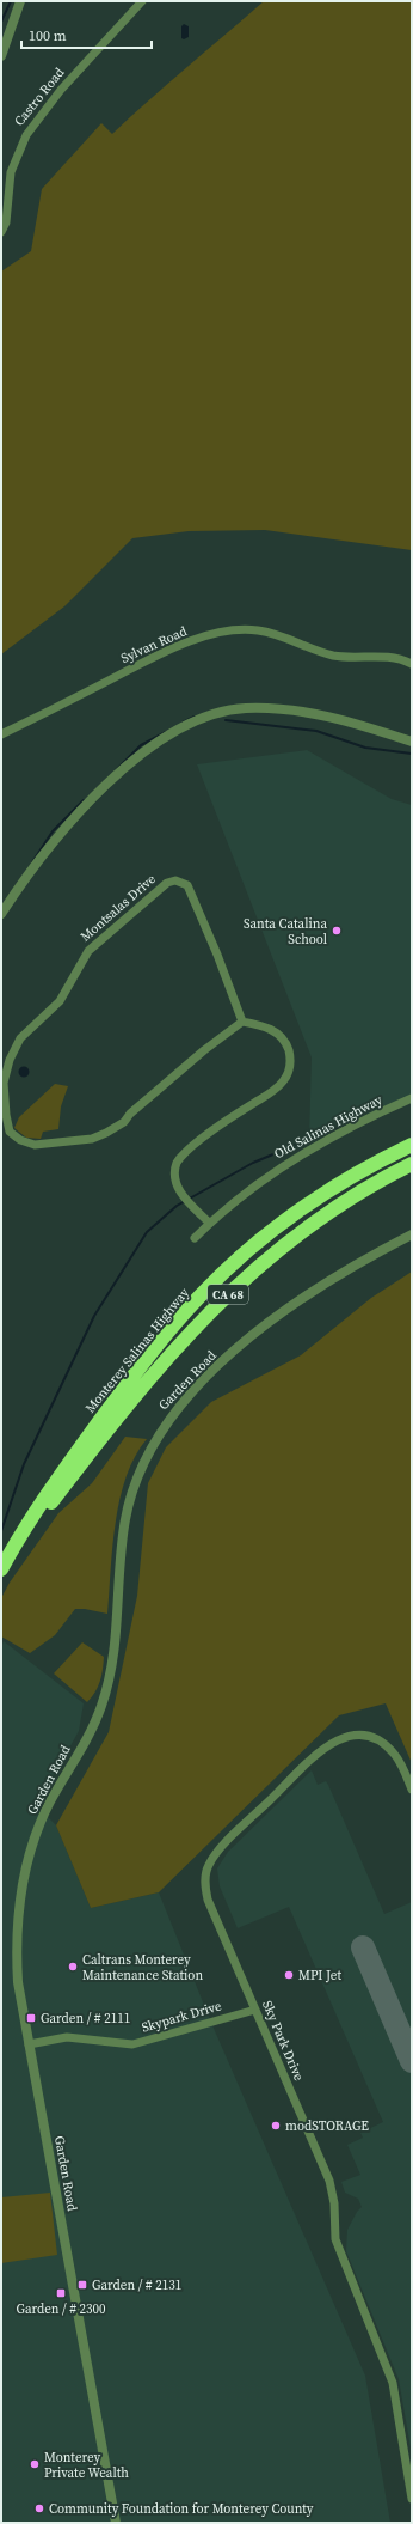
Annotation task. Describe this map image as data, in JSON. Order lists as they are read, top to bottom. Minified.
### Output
{"streets":{"highway":["CA 68","Monterey Salinas Highway"],"street":["Castro Road","Sylvan Road","Montsalas Drive","Old Salinas Highway","Garden Road","Skypark Drive","Sky Park Drive"]},"crossings":[["Garden Road","Skypark Drive"],["Skypark Drive","Sky Park Drive"]],"places":{"other":["Santa Catalina School","Caltrans Monterey Maintenance Station","MPI Jet","modSTORAGE","Monterey Private Wealth","Community Foundation for Monterey County"],"transit":["Garden / # 2111","Garden / # 2131","Garden / # 2300"]},"scale_bar":"100 m"}
